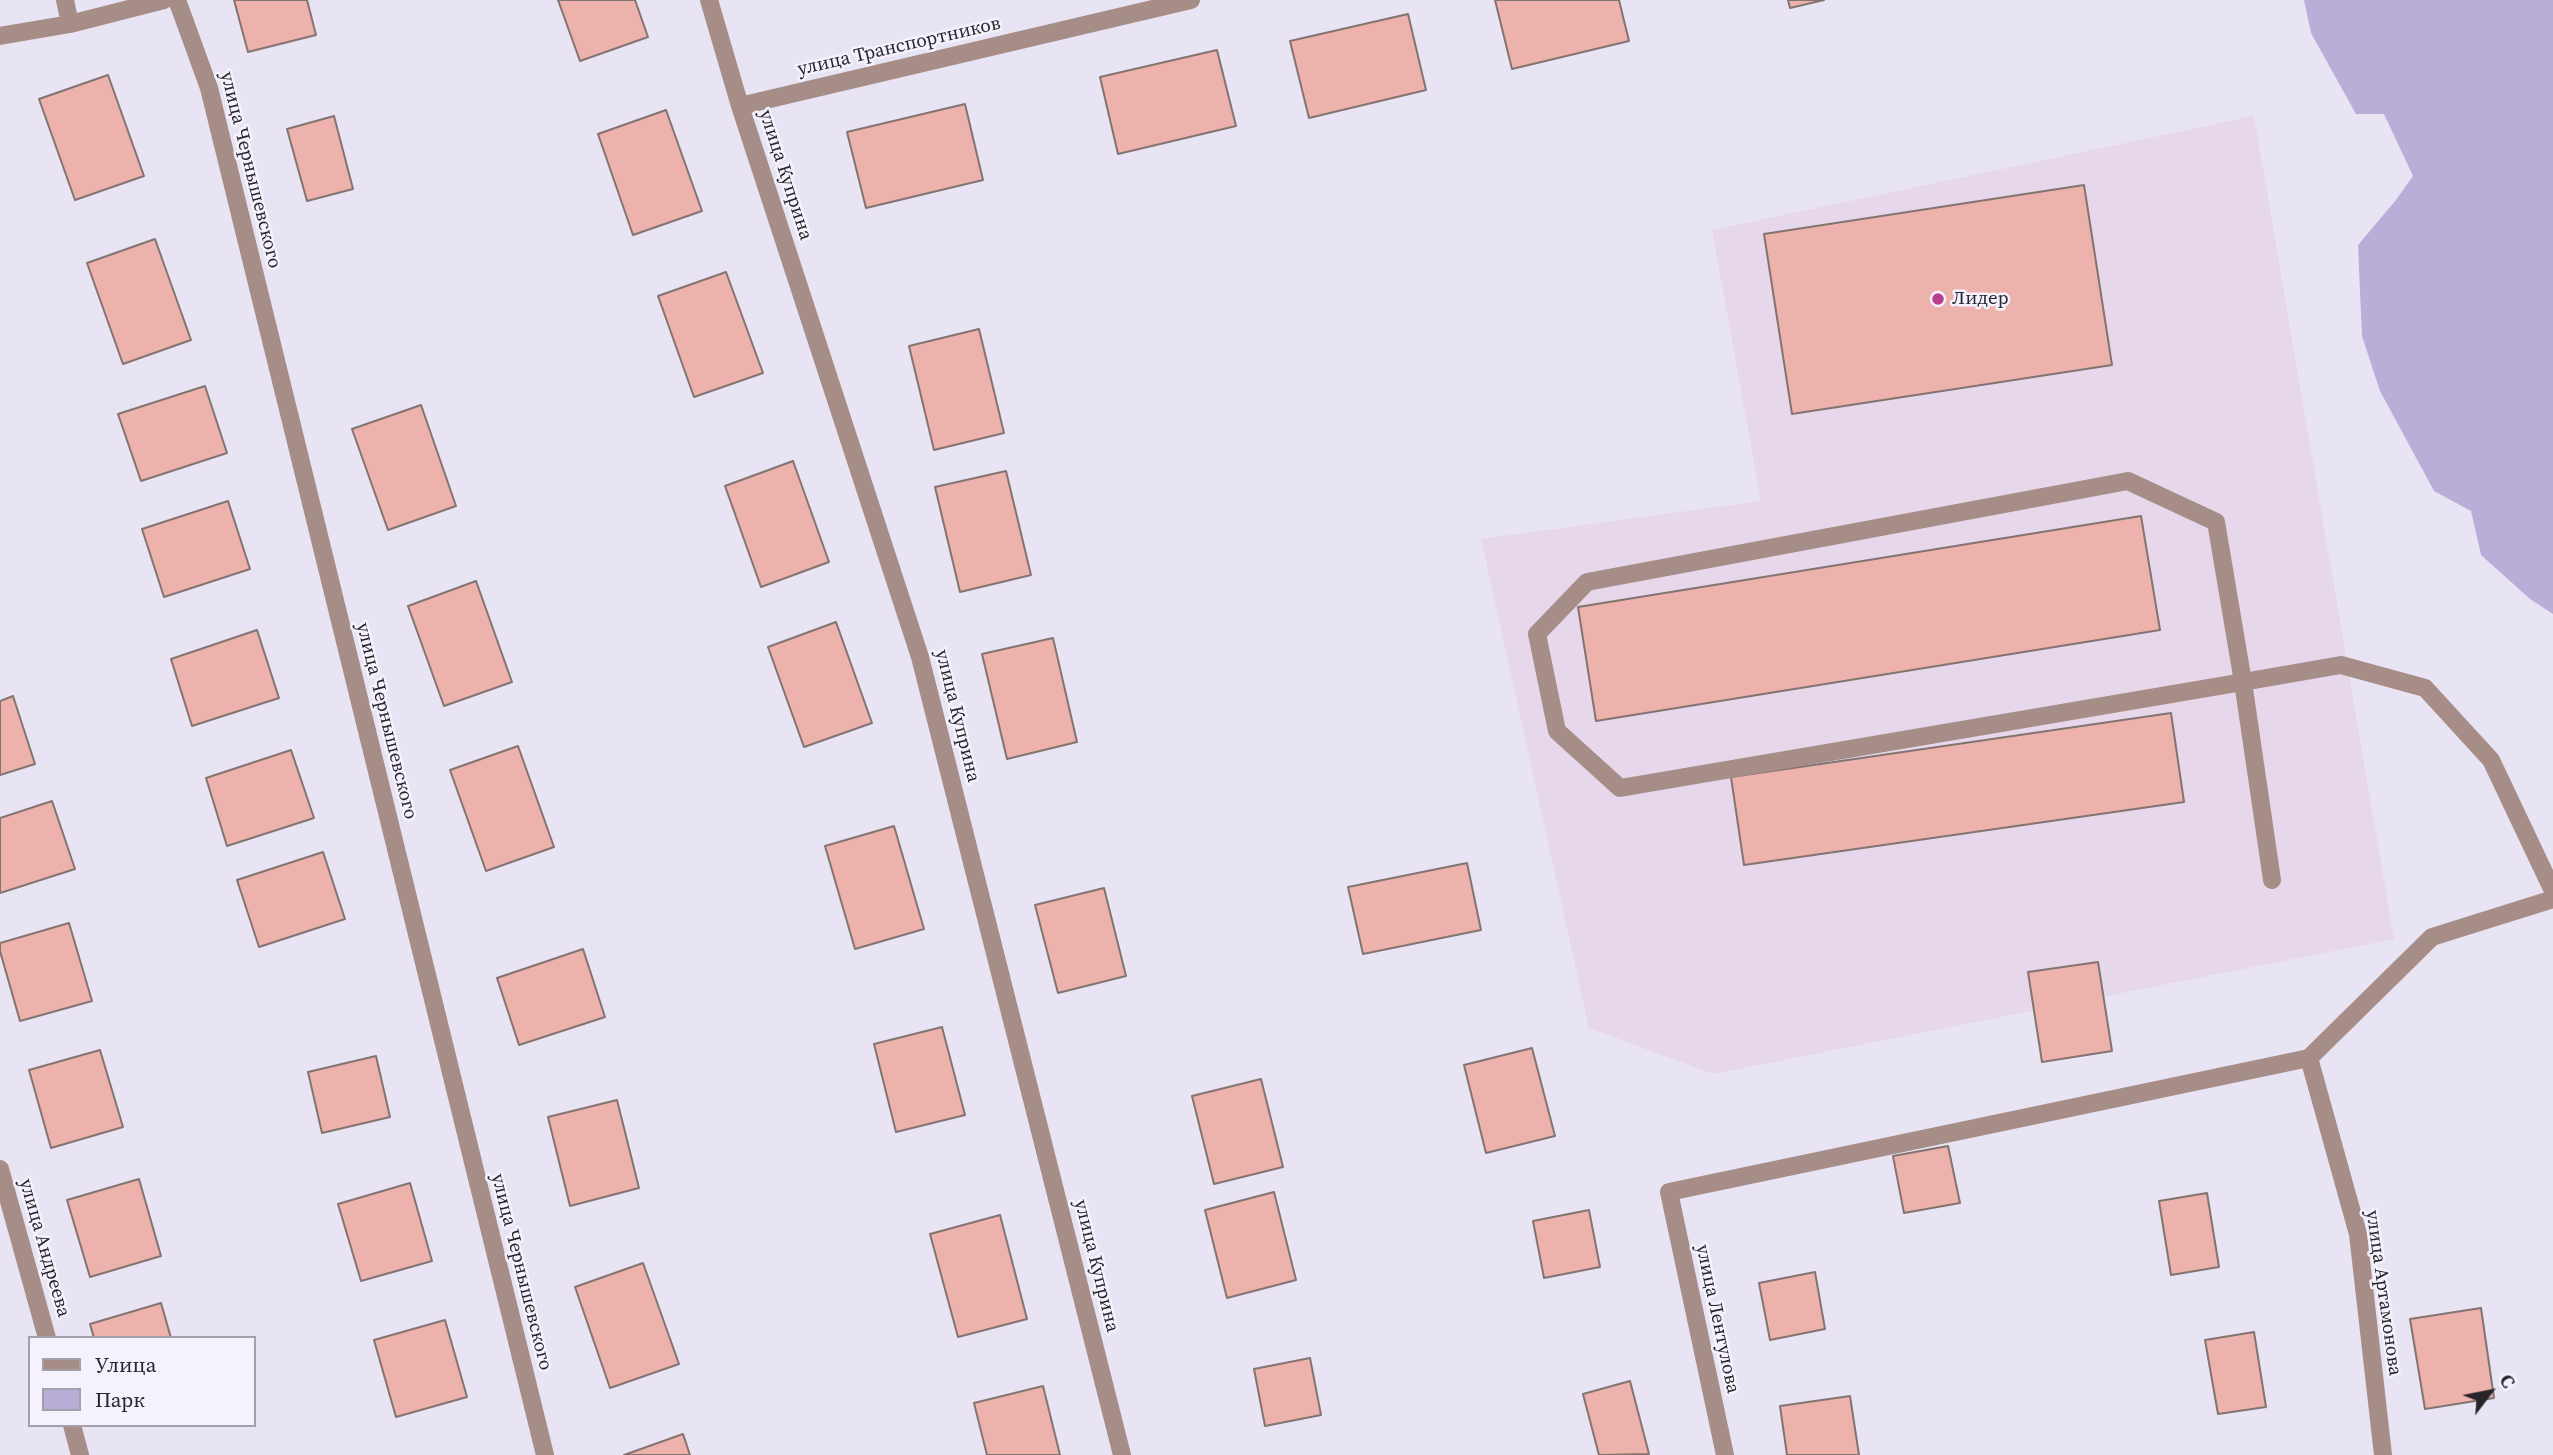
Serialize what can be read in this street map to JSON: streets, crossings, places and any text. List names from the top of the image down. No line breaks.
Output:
{"streets":{"street":["улица Транспортников","улица Чернышевского","улица Куприна","улица Андреева","улица Артамонова","улица Лентулова"]},"crossings":[["улица Транспортников","улица Куприна"],["улица Артамонова","улица Лентулова"]],"places":["Лидер"],"legend":["Улица","Парк"],"north":"top right"}
